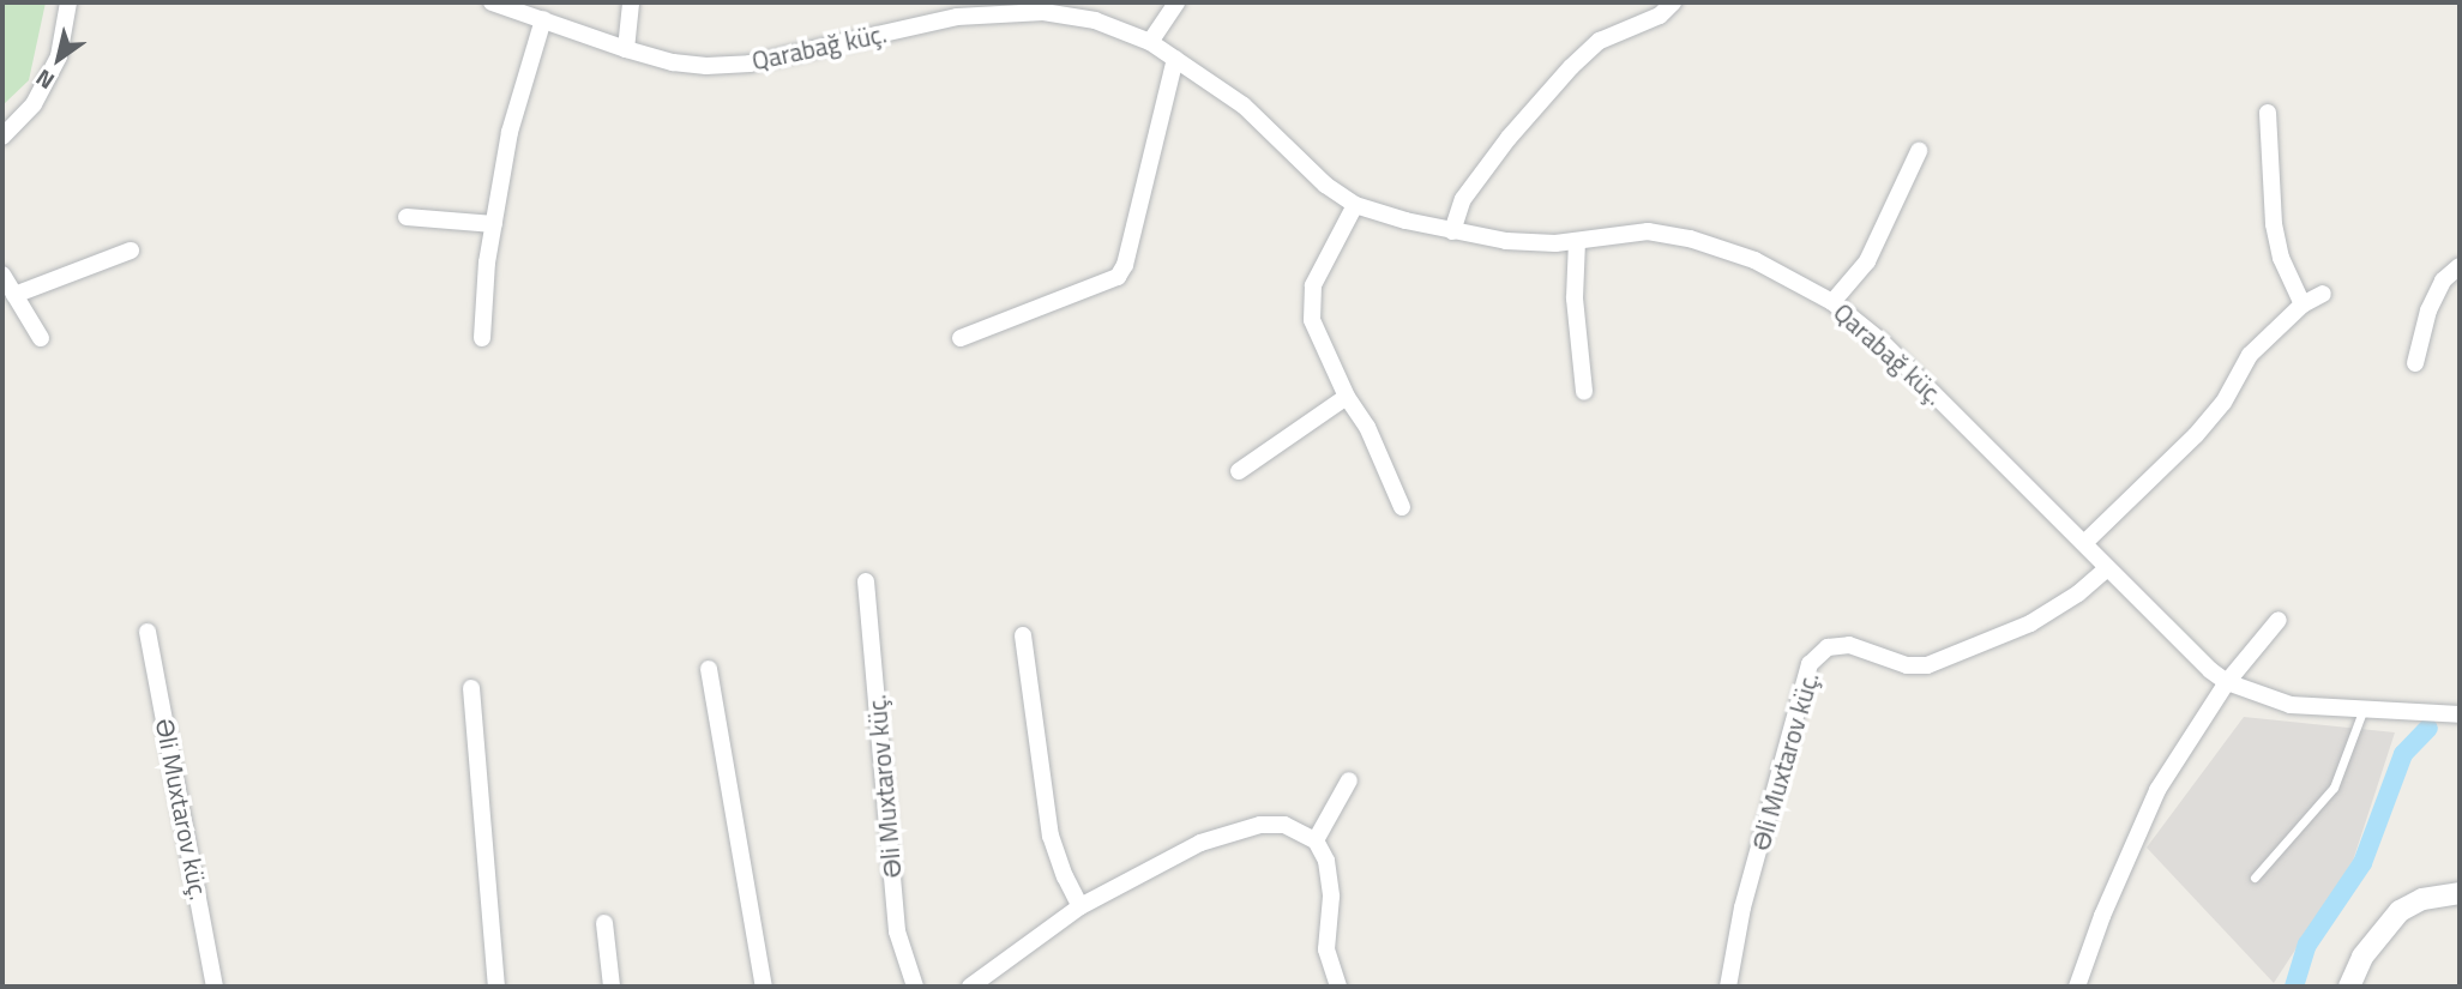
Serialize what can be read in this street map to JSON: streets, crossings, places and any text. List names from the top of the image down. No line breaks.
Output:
{"streets":{"street":["Qarabağ küç.","Əli Muxtarov küç."]},"crossings":[["Qarabağ küç.","Əli Muxtarov küç."]],"north":"bottom left"}
